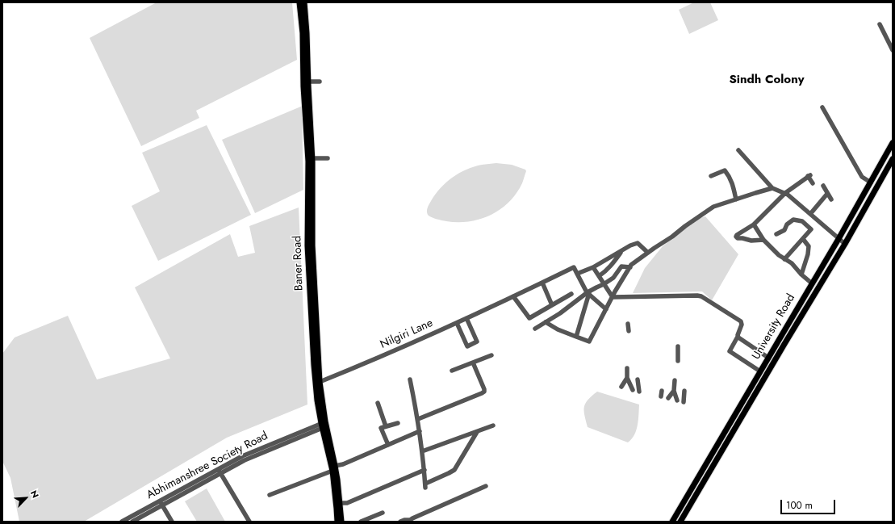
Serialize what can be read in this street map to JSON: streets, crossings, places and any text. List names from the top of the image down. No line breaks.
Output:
{"streets":{"main road":["Baner Road","University Road"],"street":["Nilgiri Lane","Abhimanshree Society Road"]},"crossings":[["Baner Road","Nilgiri Lane"],["Baner Road","Abhimanshree Society Road"]],"districts":["Sindh Colony"],"scale_bar":"100 m","north":"top right"}
